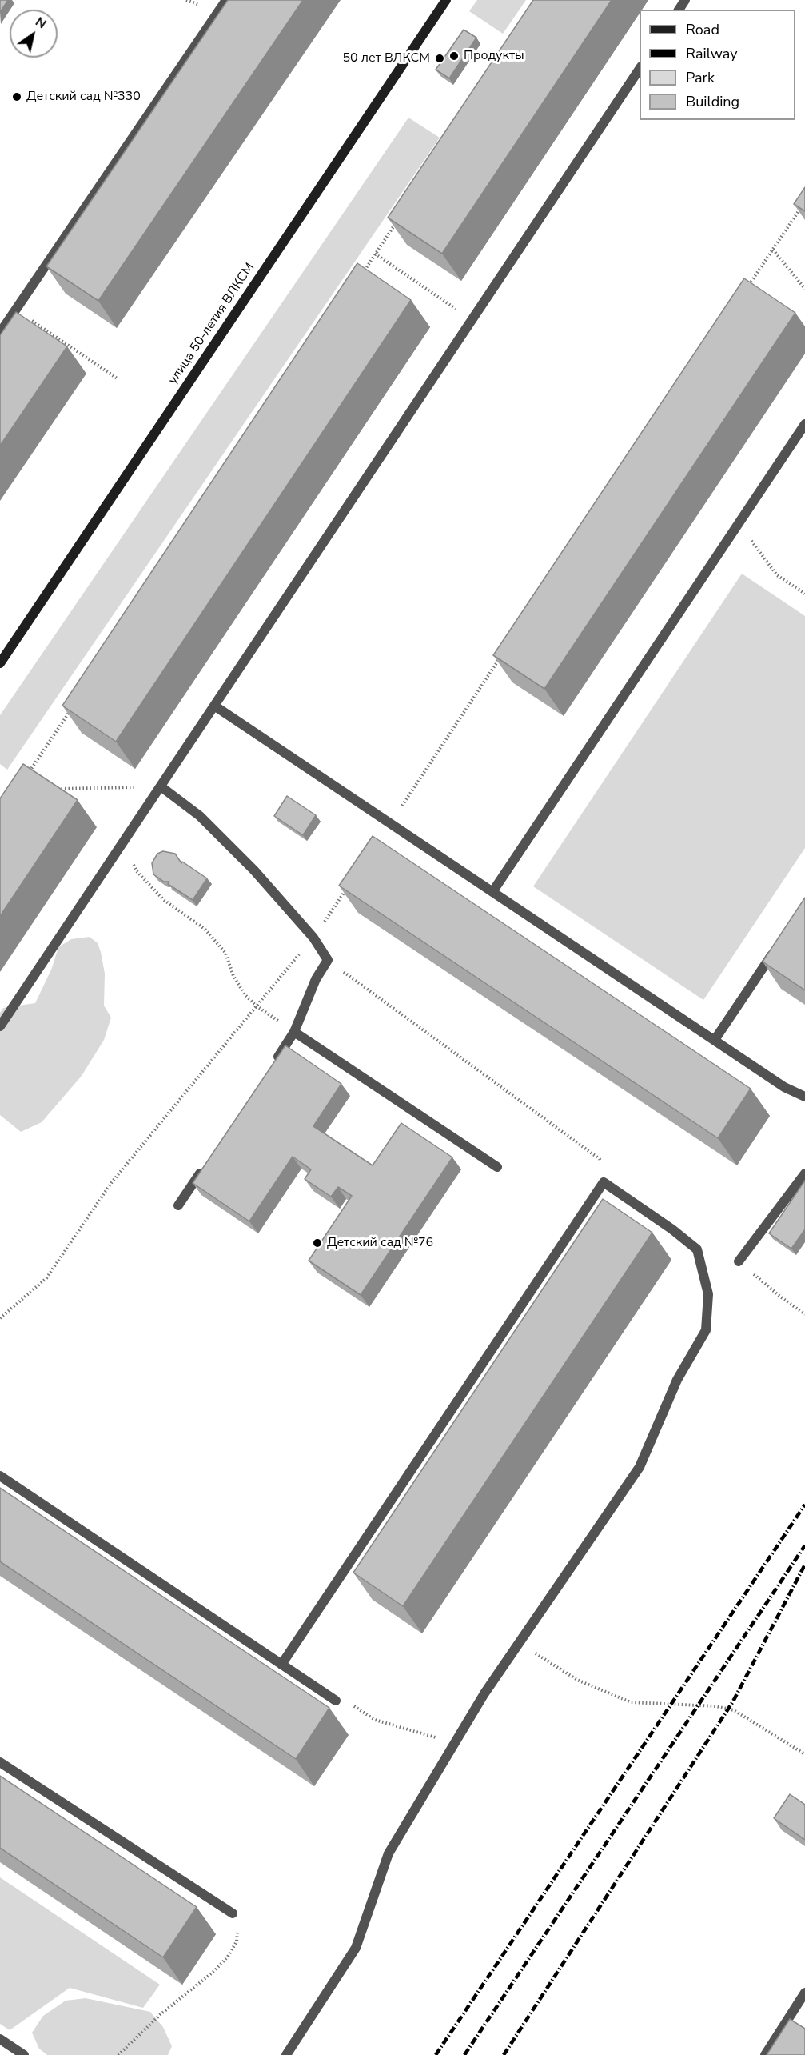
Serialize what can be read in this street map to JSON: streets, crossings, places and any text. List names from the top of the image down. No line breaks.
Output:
{"streets":{"main road":["улица 50-летия ВЛКСМ"]},"places":["Продукты","50 лет ВЛКСМ","Детский сад №330","Детский сад №76"],"legend":["Road","Railway","Park","Building"],"north":"top right"}
